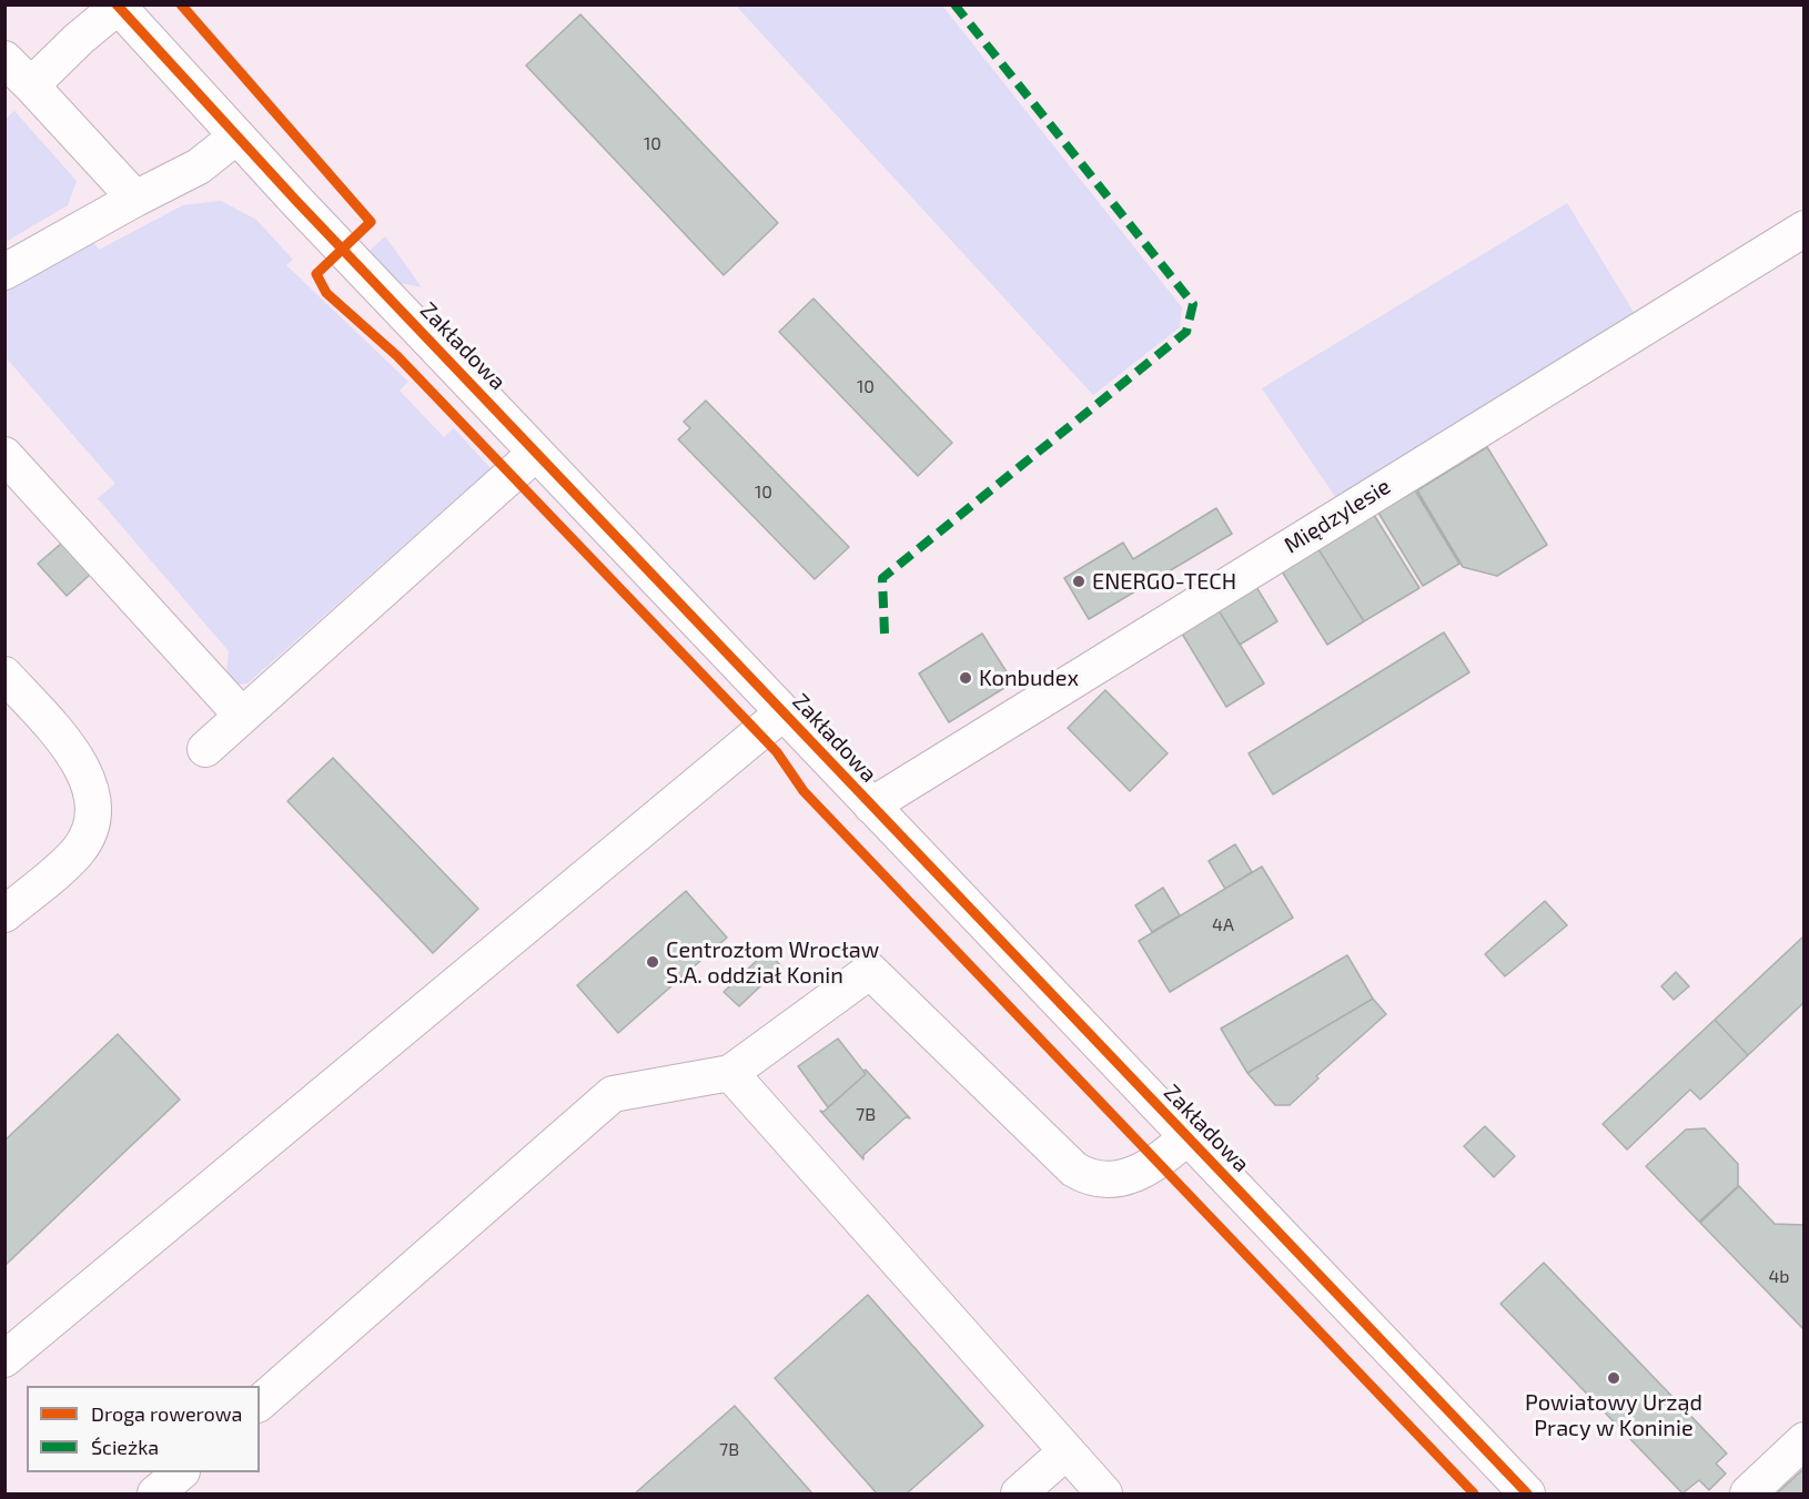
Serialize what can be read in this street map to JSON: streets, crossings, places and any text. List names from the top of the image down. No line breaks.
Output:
{"streets":{"street":["Zakładowa","Międzylesie"]},"crossings":[["Zakładowa","Międzylesie"]],"places":["ENERGO-TECH","Konbudex","Centrozłom Wrocław S.A. oddział Konin","Powiatowy Urząd Pracy w Koninie"],"house_numbers":["10","10","10","4A","7B","4b","7B"],"legend":["Droga rowerowa","Ścieżka"]}
